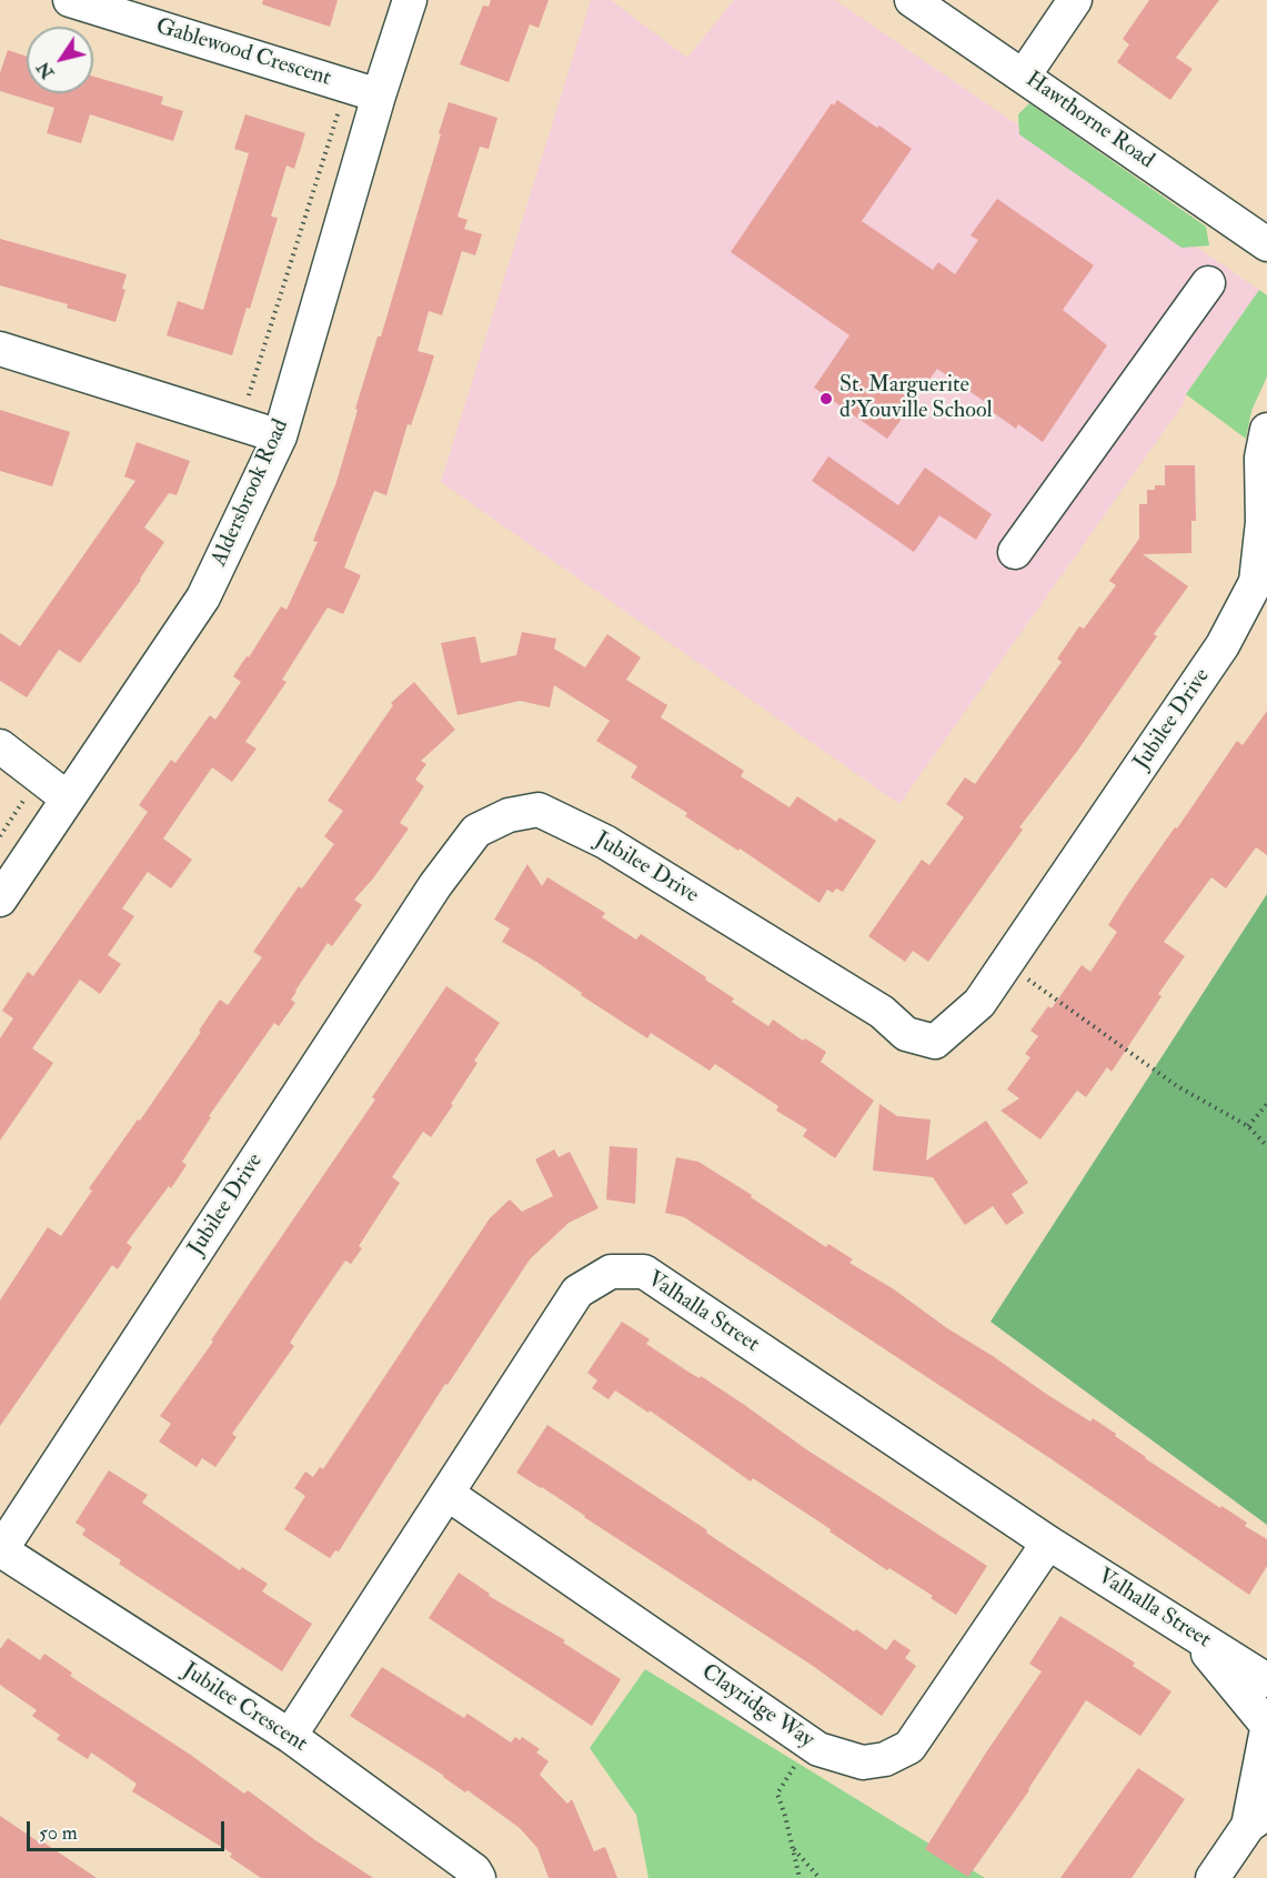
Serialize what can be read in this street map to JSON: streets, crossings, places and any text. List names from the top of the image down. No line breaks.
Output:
{"streets":{"street":["Gablewood Crescent","Hawthorne Road","Aldersbrook Road","Jubilee Drive","Valhalla Street","Clayridge Way","Jubilee Crescent"]},"crossings":[["Gablewood Crescent","Aldersbrook Road"],["Jubilee Drive","Jubilee Crescent"],["Valhalla Street","Clayridge Way"],["Valhalla Street","Jubilee Crescent"]],"places":["St. Marguerite d'Youville School"],"scale_bar":"50 m","north":"bottom left"}
